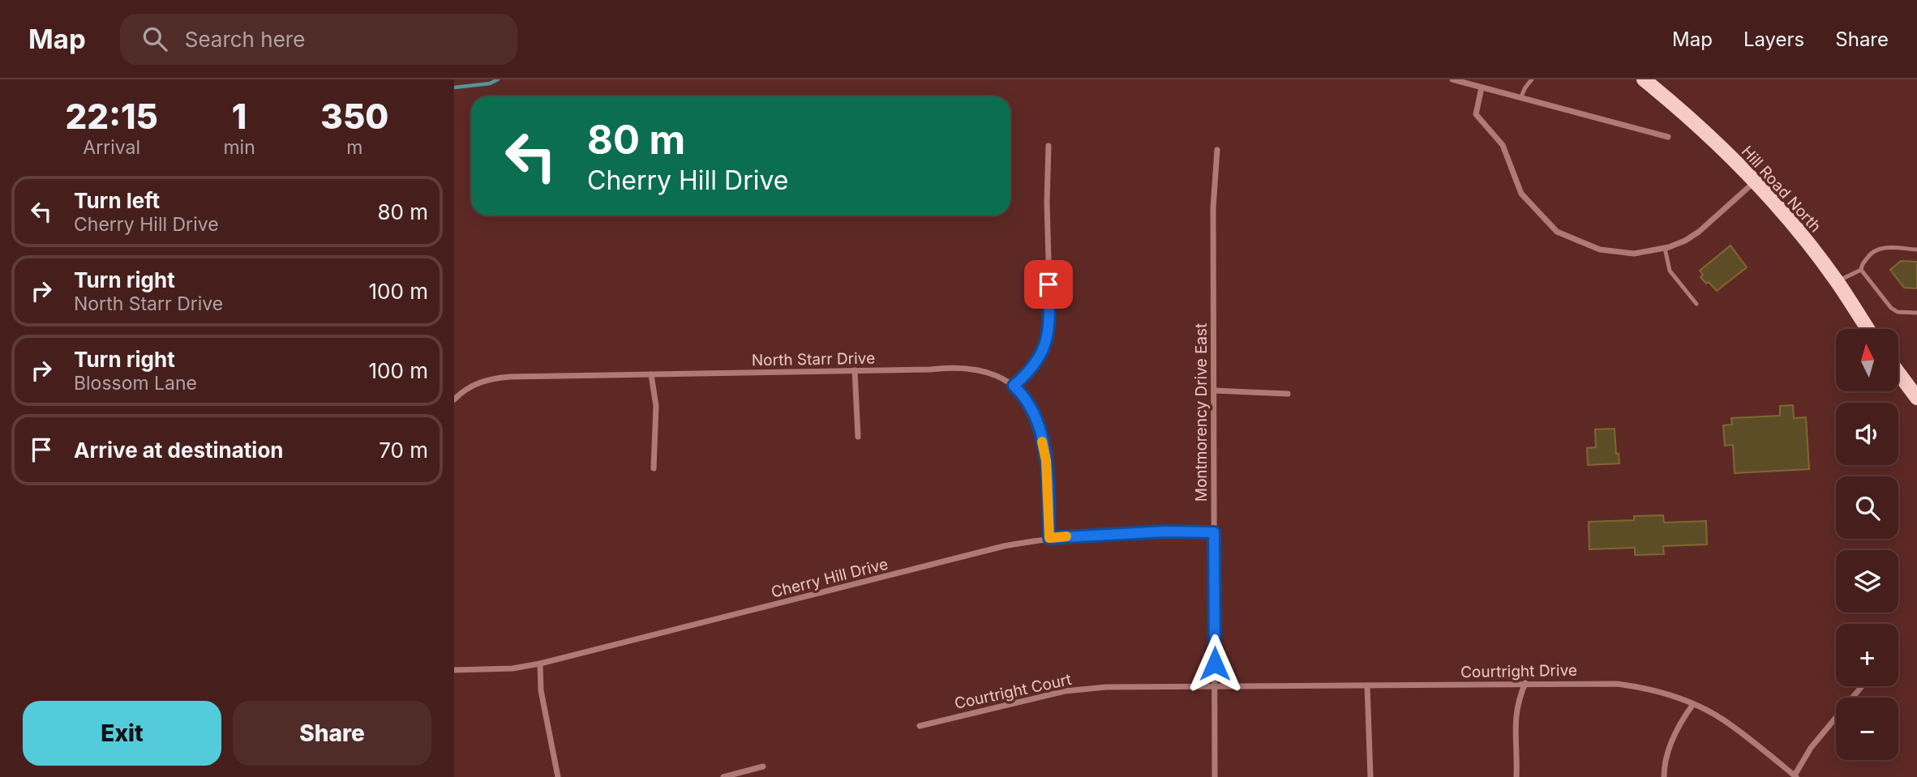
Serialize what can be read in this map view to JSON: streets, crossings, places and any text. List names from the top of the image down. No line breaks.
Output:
{"streets":{"main road":["Hill Road North"],"street":["North Starr Drive","Montmorency Drive East","Cherry Hill Drive","Courtright Drive","Courtright Court"]},"crossings":[["North Starr Drive","Cherry Hill Drive"],["Montmorency Drive East","Cherry Hill Drive"],["Montmorency Drive East","Courtright Drive"],["Montmorency Drive East","Courtright Court"],["Courtright Drive","Courtright Court"]],"north":"top","page":{"header":"Map","search":"Search here","nav":["Map","Layers","Share"],"eta":["22:15","Arrival","1","min","350","m"],"turn":["80 m","Cherry Hill Drive"],"list":[{"name":"Turn left","note":"Cherry Hill Drive","value":"80 m"},{"name":"Turn right","note":"North Starr Drive","value":"100 m"},{"name":"Turn right","note":"Blossom Lane","value":"100 m"},{"name":"Arrive at destination","value":"70 m"}],"map_buttons":["+","−"],"buttons":["Exit","Share"]}}
